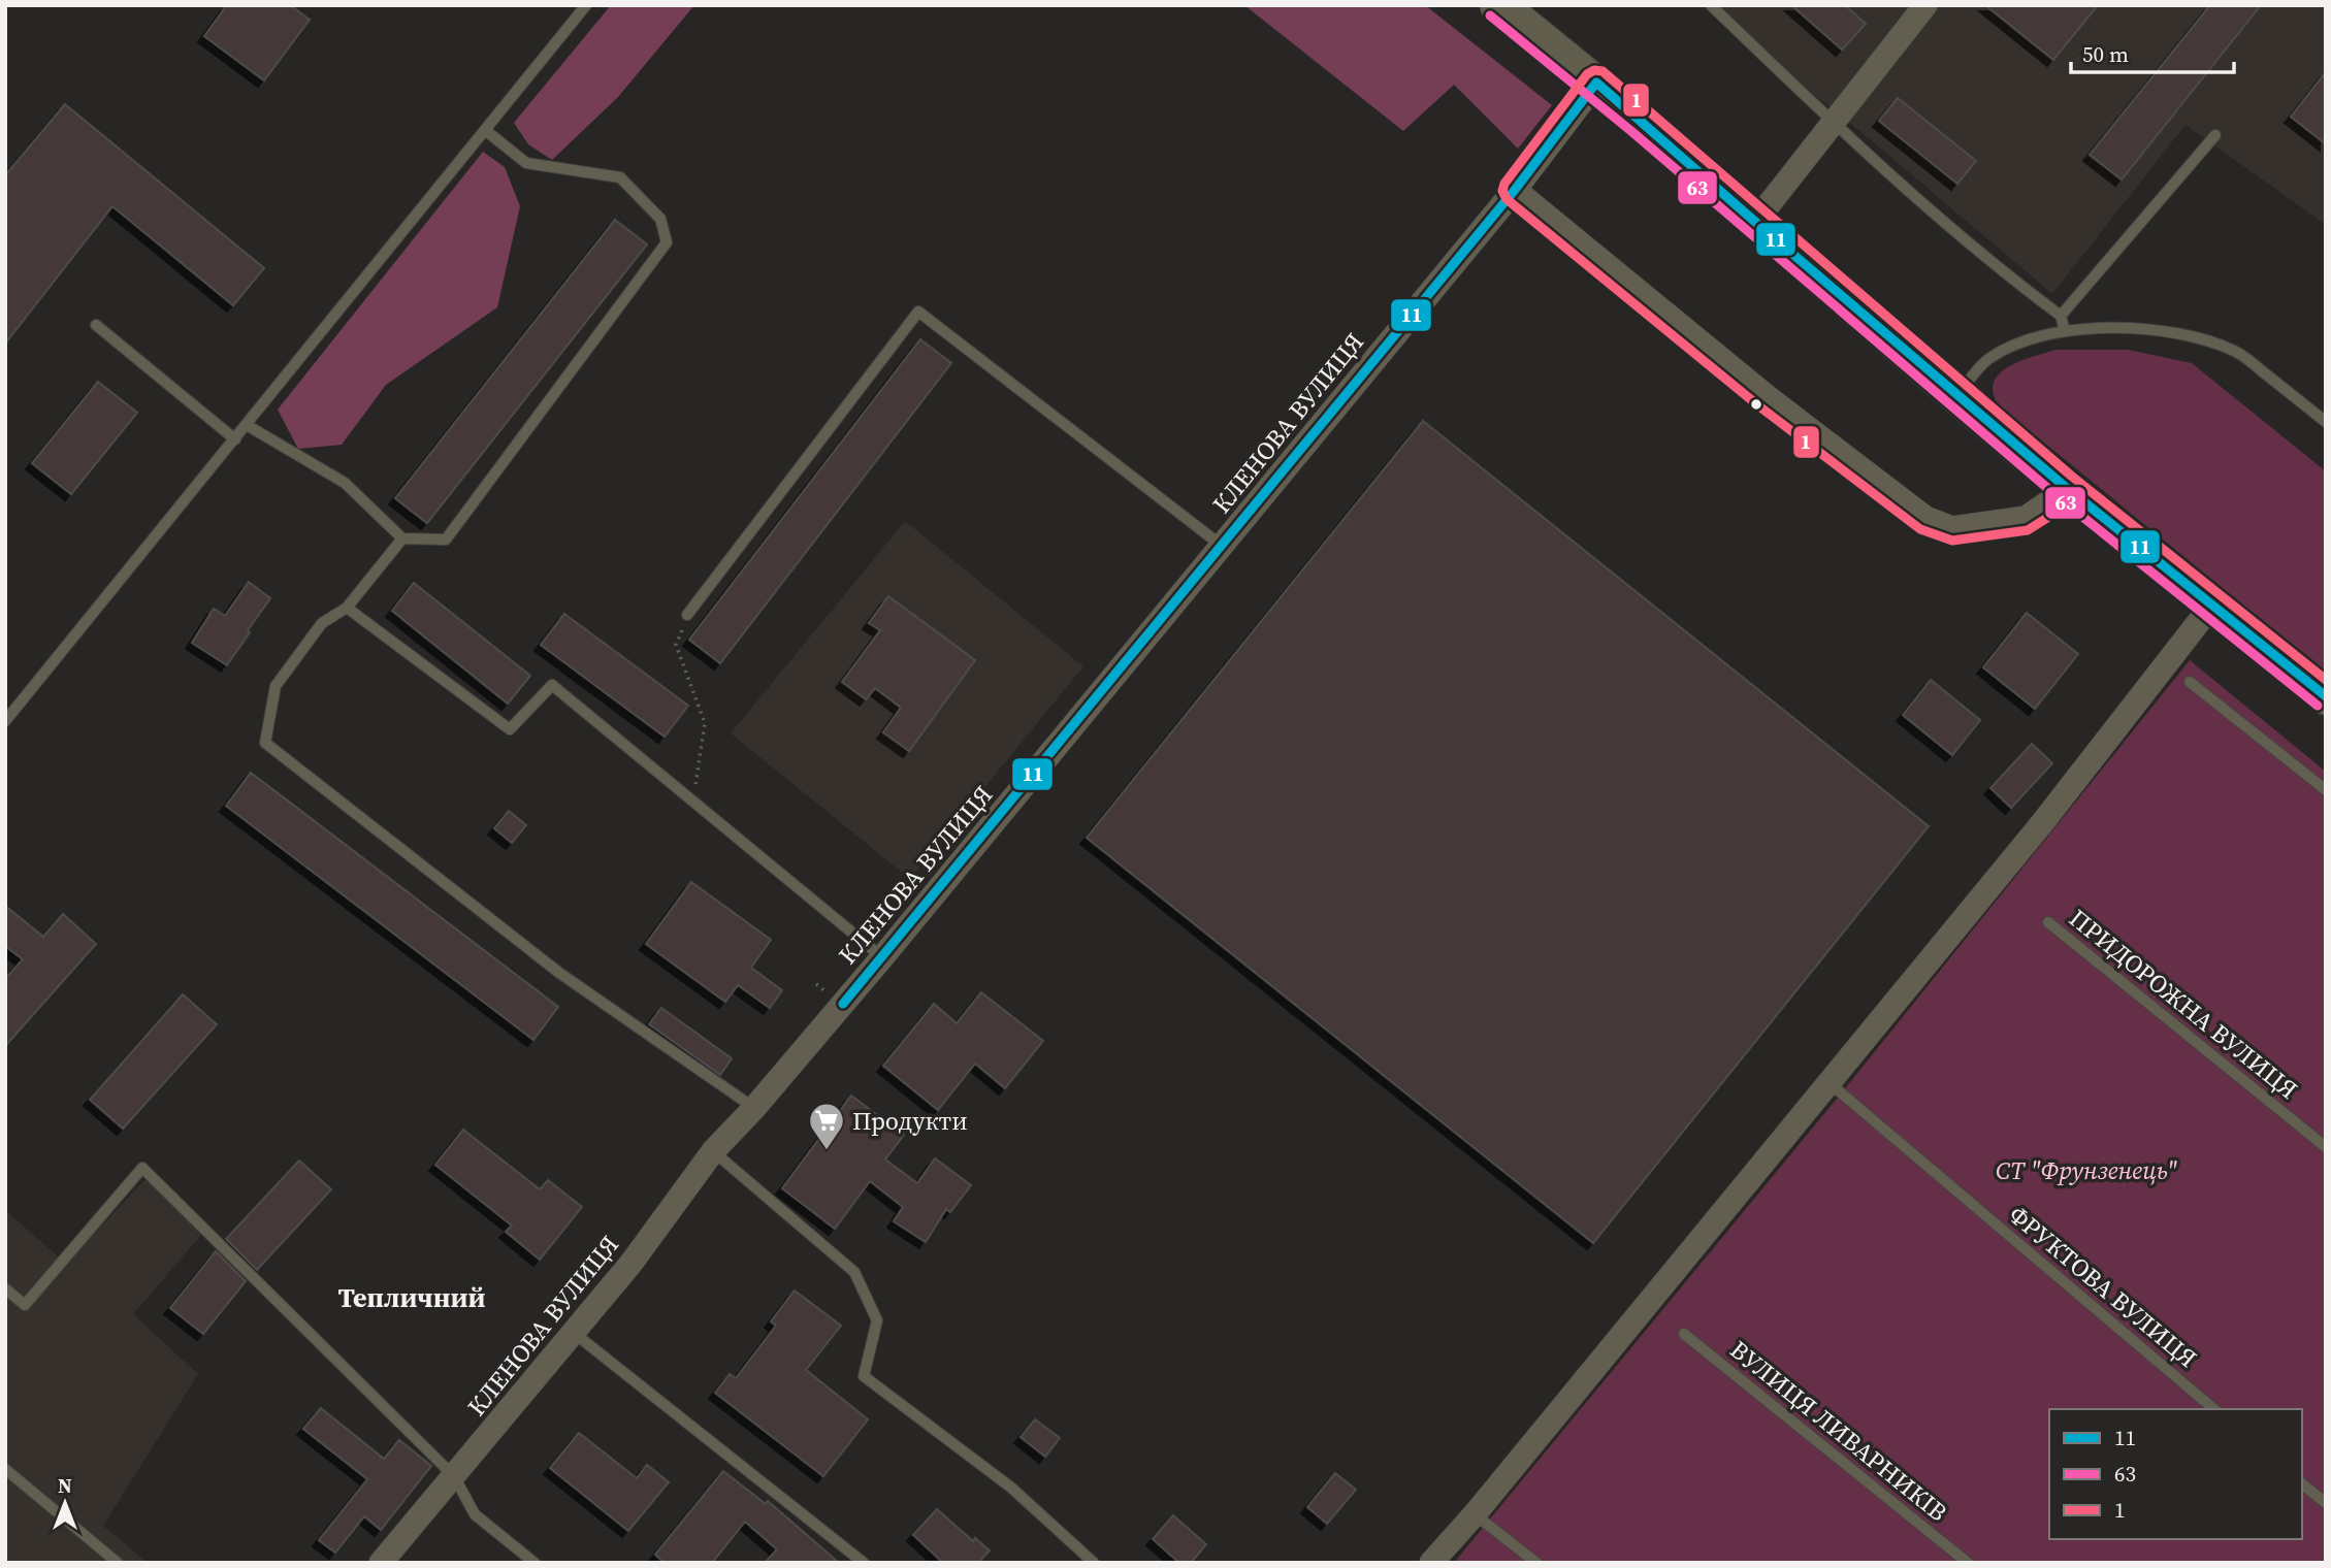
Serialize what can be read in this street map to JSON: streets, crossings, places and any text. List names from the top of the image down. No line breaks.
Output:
{"streets":{"street":["КЛЕНОВА ВУЛИЦЯ"],"lane":["ПРИДОРОЖНА ВУЛИЦЯ","ФРУКТОВА ВУЛИЦЯ","ВУЛИЦЯ ЛИВАРНИКІВ"]},"districts":["Тепличний"],"parks":["СТ \"Фрунзенець\""],"places":{"supermarket":["Продукти"]},"lines":["transit line 63","transit line 1","transit line 11"],"legend":["11","63","1"],"scale_bar":"50 m","north":"top"}
